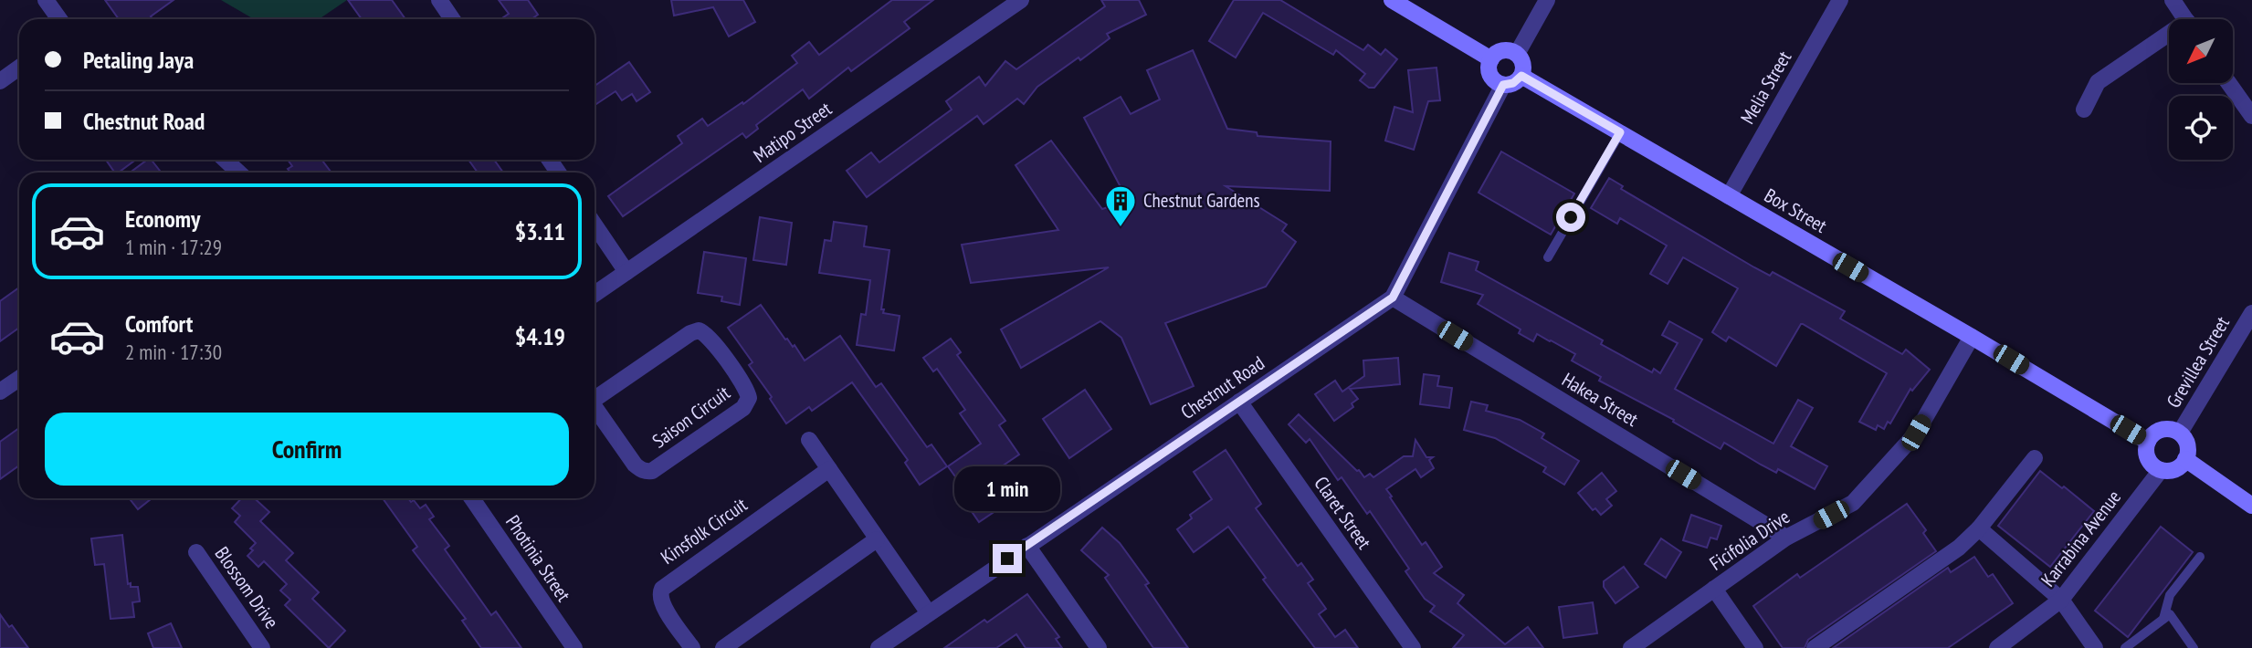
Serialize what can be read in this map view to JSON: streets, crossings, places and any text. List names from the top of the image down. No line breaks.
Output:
{"streets":{"main road":["Box Street"],"street":["Melia Street","Matipo Street","Grevillea Street","Chestnut Road","Hakea Street","Saison Circuit","Claret Street","Kinsfolk Circuit","Karrabina Avenue","Ficifolia Drive","Photinia Street","Blossom Drive"]},"crossings":[["Melia Street","Box Street"],["Box Street","Grevillea Street"],["Box Street","Chestnut Road"],["Box Street","Karrabina Avenue"],["Box Street","Ficifolia Drive"],["Grevillea Street","Karrabina Avenue"],["Chestnut Road","Hakea Street"],["Chestnut Road","Claret Street"],["Hakea Street","Ficifolia Drive"]],"places":{"building":["Chestnut Gardens"]},"north":"bottom left","page":{"banner":["Petaling Jaya","Chestnut Road"],"list":[{"name":"Economy","note":"1 min · 17:29","value":"$3.11"},{"name":"Comfort","note":"2 min · 17:30","value":"$4.19"}],"buttons":"Confirm","bubble":"1 min"}}
